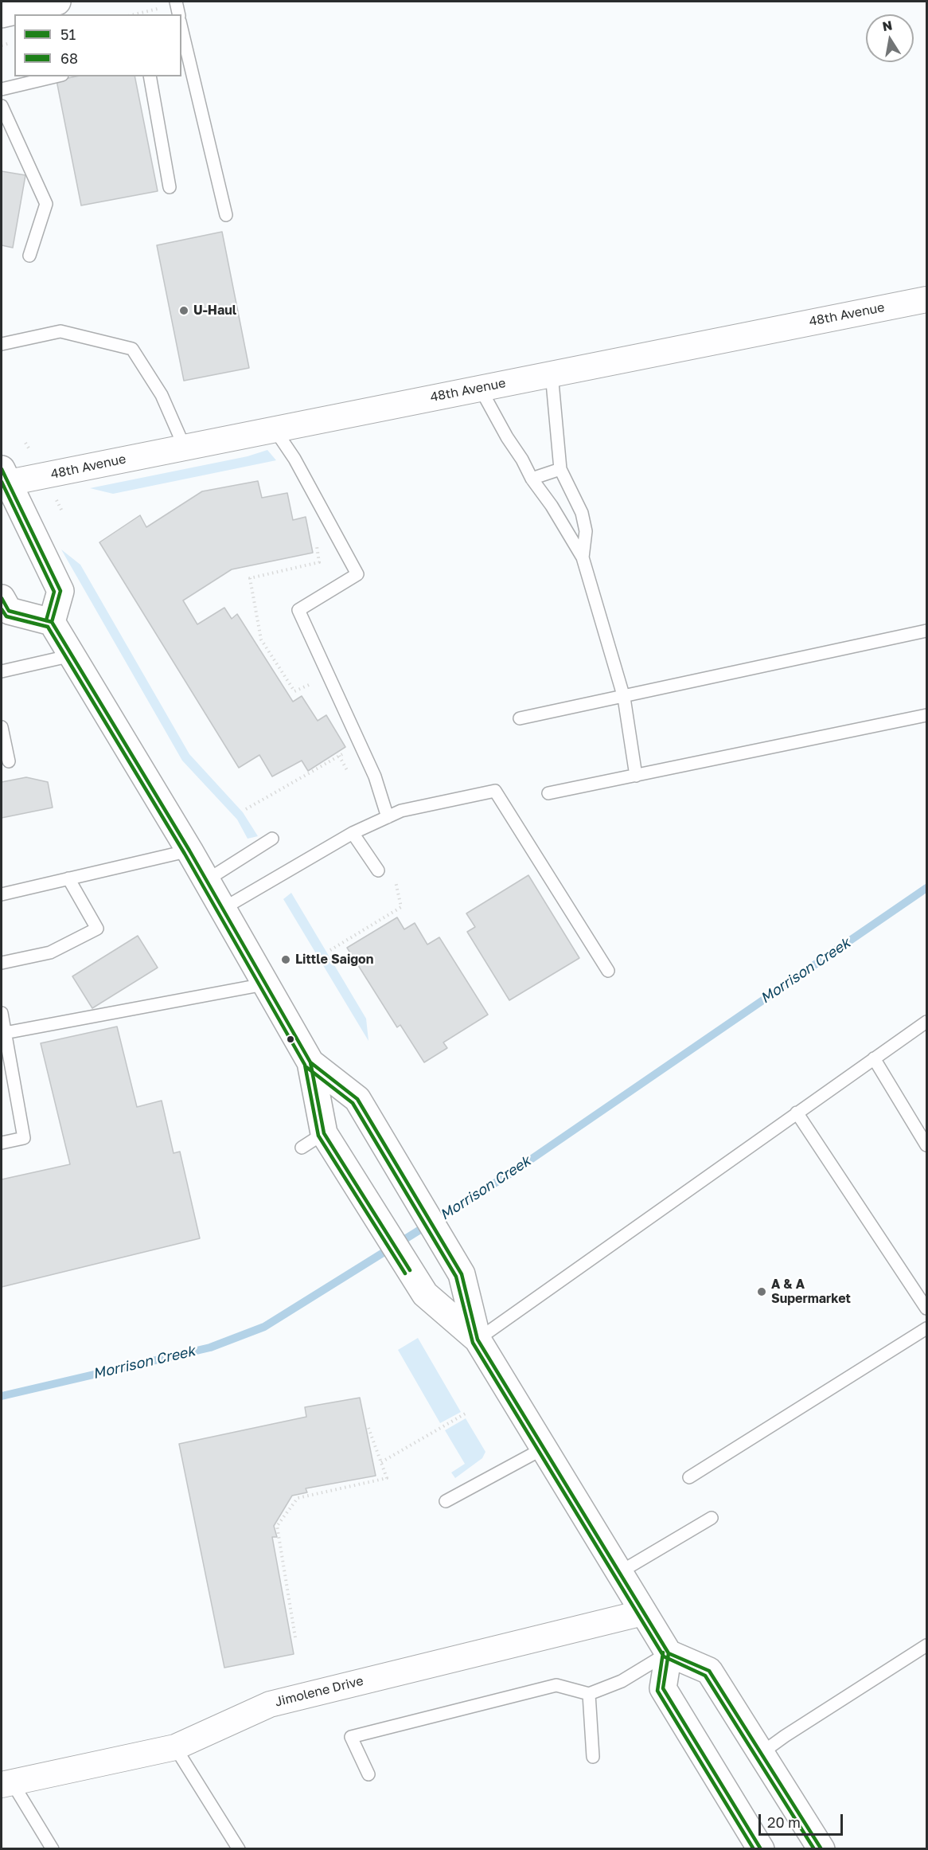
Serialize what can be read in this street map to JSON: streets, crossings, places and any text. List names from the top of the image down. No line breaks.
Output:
{"streets":{"street":["48th Avenue","Jimolene Drive"]},"water":["Morrison Creek"],"places":["U-Haul","Little Saigon","A & A Supermarket"],"lines":["transit line 51","transit line 68"],"legend":["51","68"],"scale_bar":"20 m","north":"top"}
